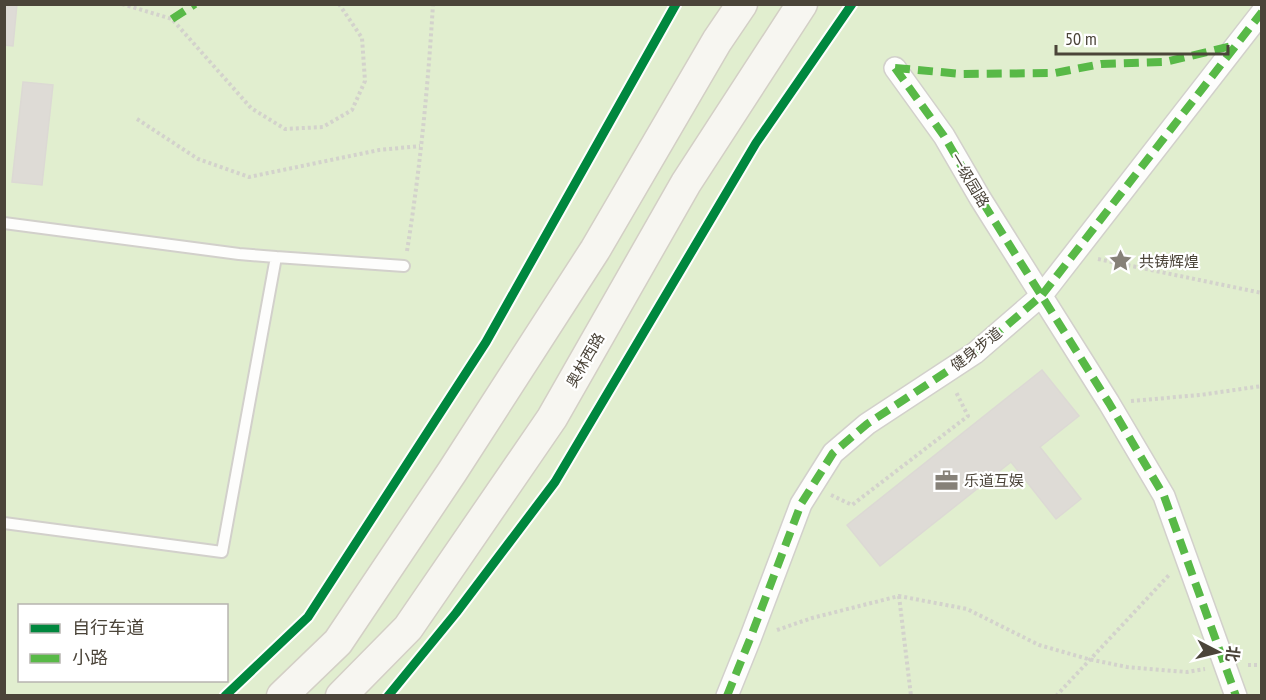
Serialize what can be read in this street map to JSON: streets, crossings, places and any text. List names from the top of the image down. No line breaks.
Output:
{"streets":{"main road":["奥林西路"],"street":["一级园路","健身步道"]},"crossings":[["一级园路","健身步道"]],"places":{"place":["共铸辉煌"],"office":["乐道互娱"]},"legend":["自行车道","小路"],"scale_bar":"50 m","north":"right"}
